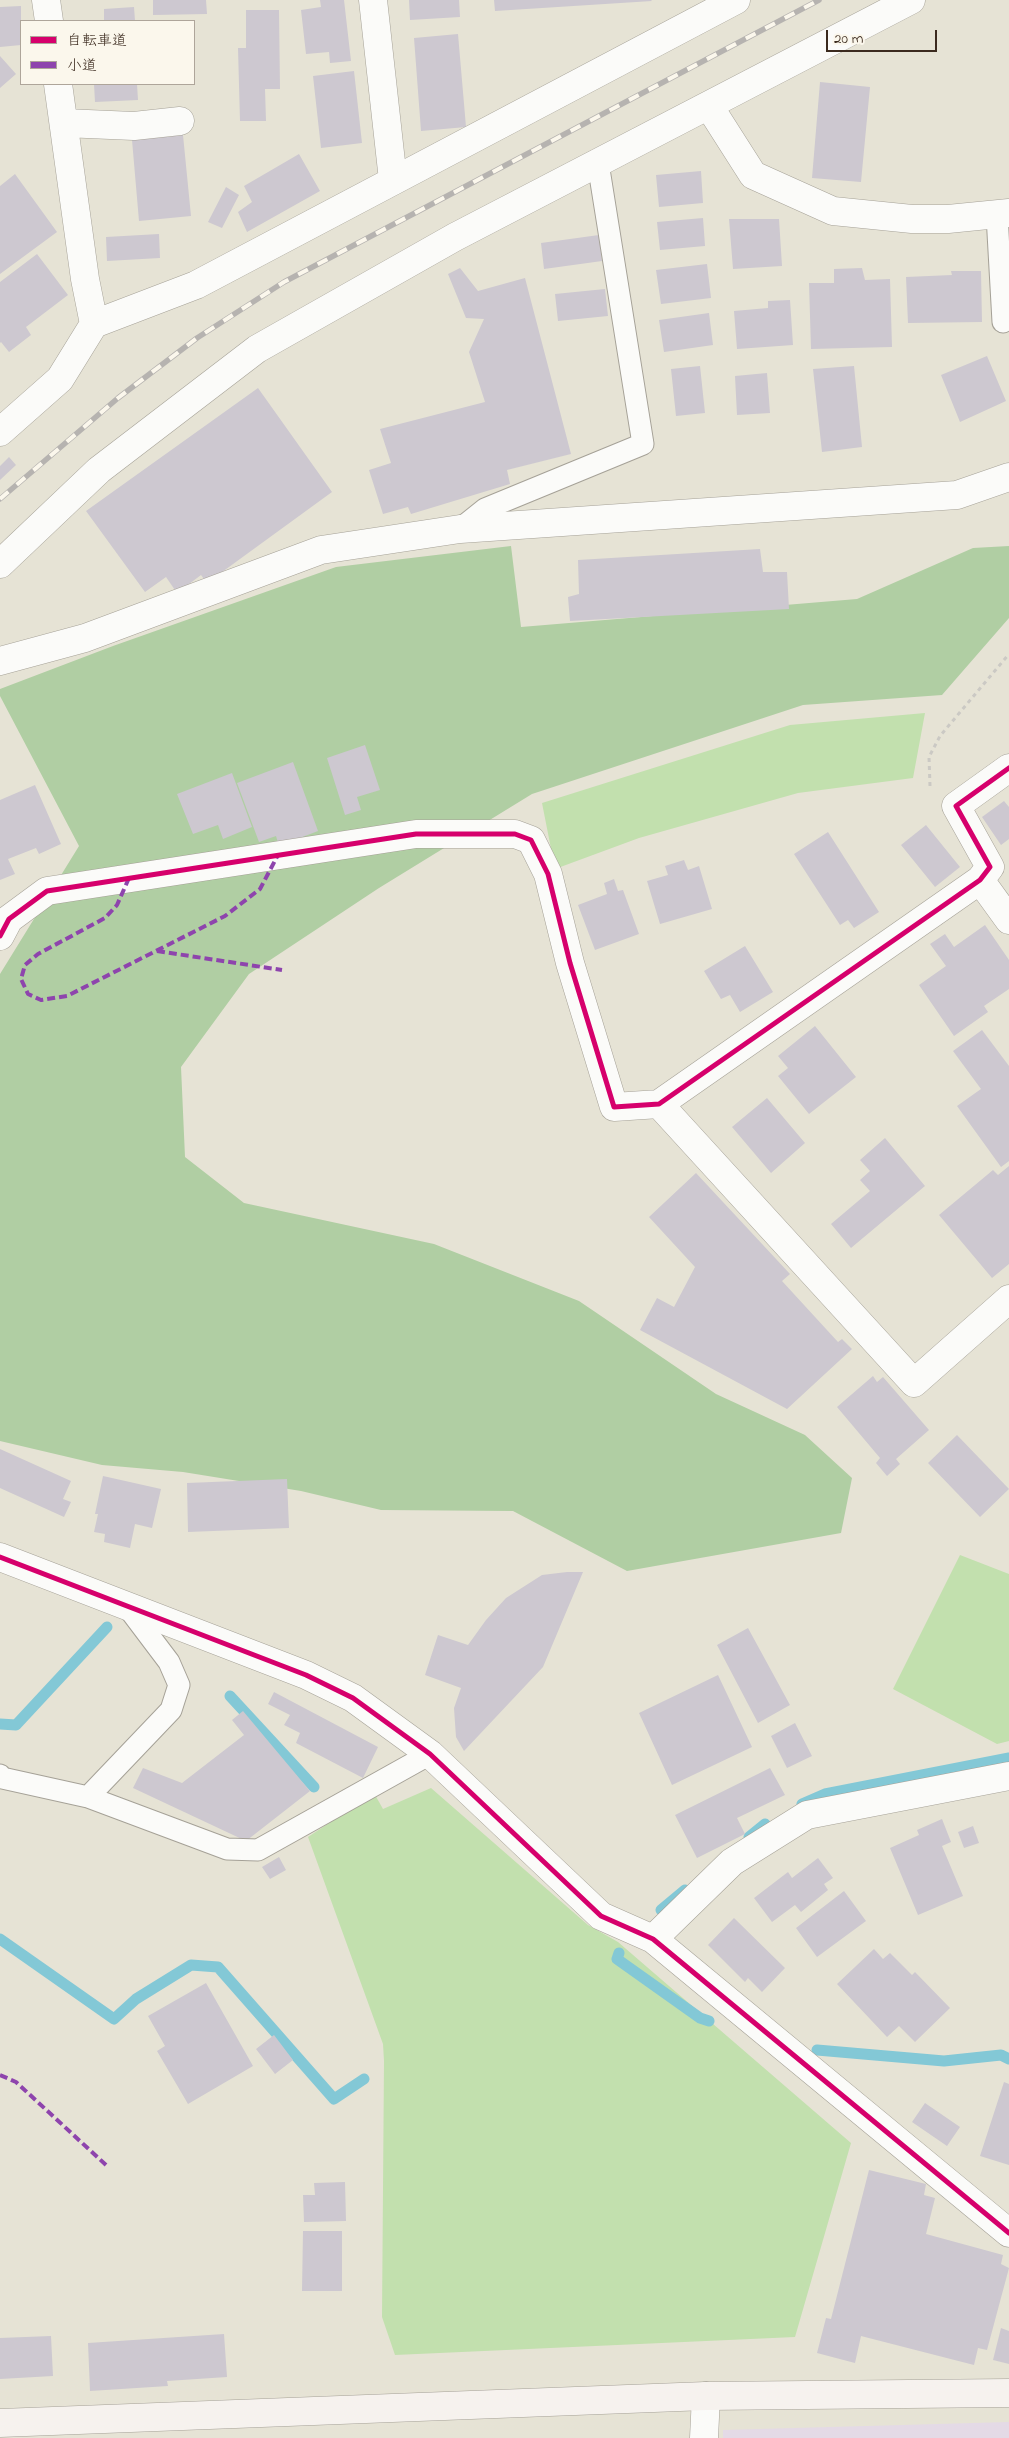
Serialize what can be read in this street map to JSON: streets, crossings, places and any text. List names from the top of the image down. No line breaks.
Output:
{"legend":["自転車道","小道"],"scale_bar":"20 m"}
